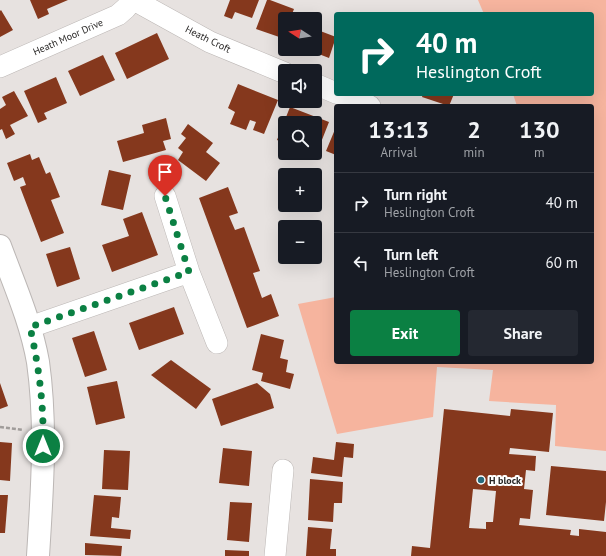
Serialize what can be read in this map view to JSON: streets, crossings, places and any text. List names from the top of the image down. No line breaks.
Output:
{"streets":{"street":["Heath Moor Drive","Heath Croft"]},"crossings":[["Heath Moor Drive","Heath Croft"]],"places":["H block"],"north":"left","page":{"map_buttons":["+","−"],"turn":["40 m","Heslington Croft"],"eta":["13:13","Arrival","2","min","130","m"],"list":[{"name":"Turn right","note":"Heslington Croft","value":"40 m"},{"name":"Turn left","note":"Heslington Croft","value":"60 m"}],"buttons":["Exit","Share"]}}
